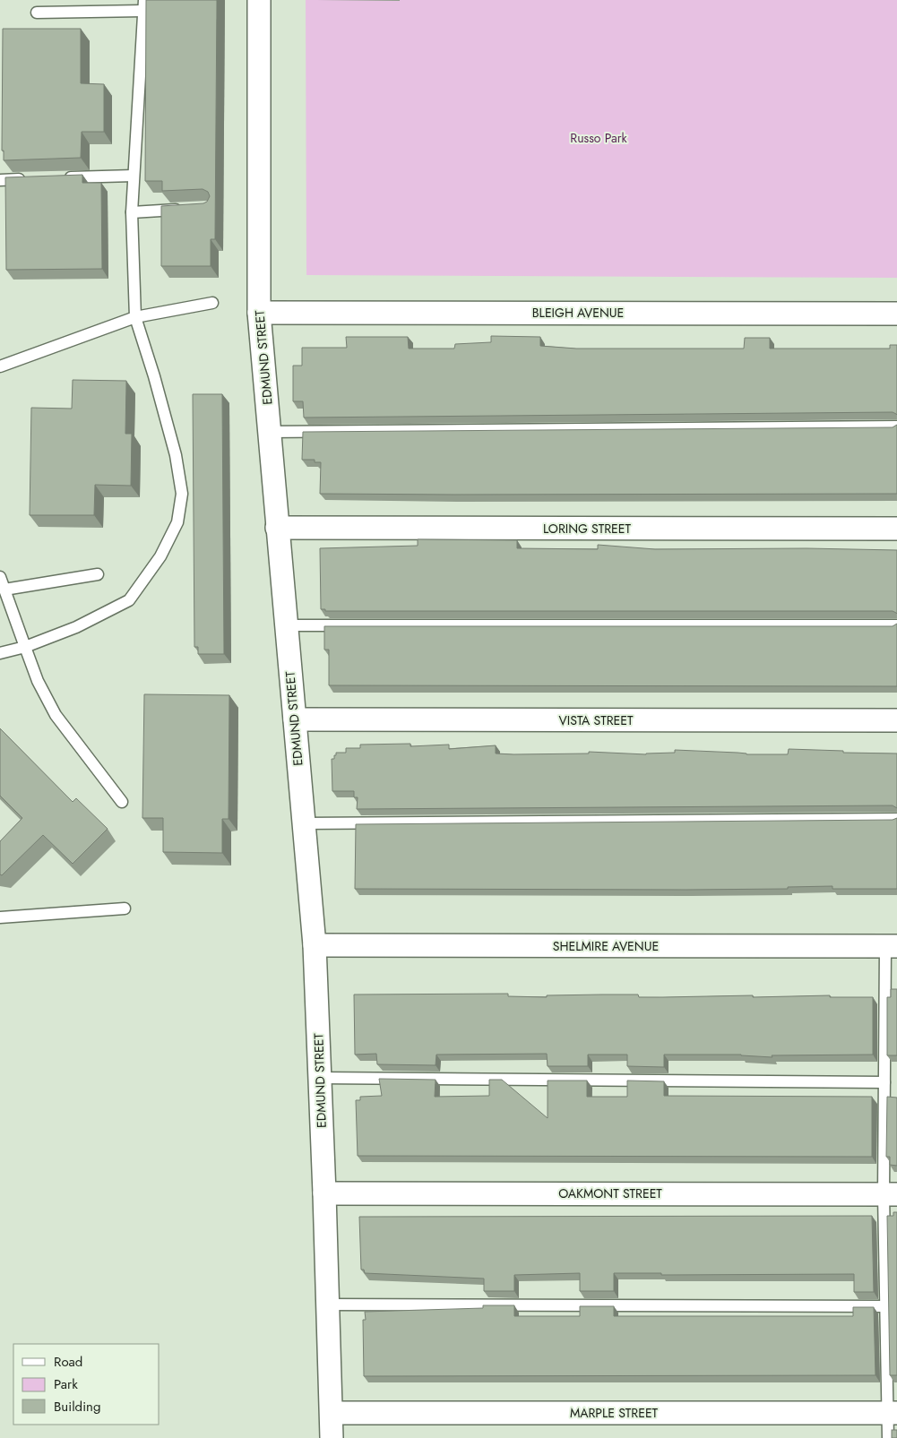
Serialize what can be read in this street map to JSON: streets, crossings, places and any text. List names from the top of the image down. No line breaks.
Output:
{"streets":{"street":["BLEIGH AVENUE","EDMUND STREET","LORING STREET","VISTA STREET","SHELMIRE AVENUE","OAKMONT STREET","MARPLE STREET"]},"crossings":[["BLEIGH AVENUE","EDMUND STREET"],["EDMUND STREET","LORING STREET"],["EDMUND STREET","VISTA STREET"],["EDMUND STREET","SHELMIRE AVENUE"],["EDMUND STREET","OAKMONT STREET"],["EDMUND STREET","MARPLE STREET"]],"parks":["Russo Park"],"legend":["Road","Park","Building"]}
